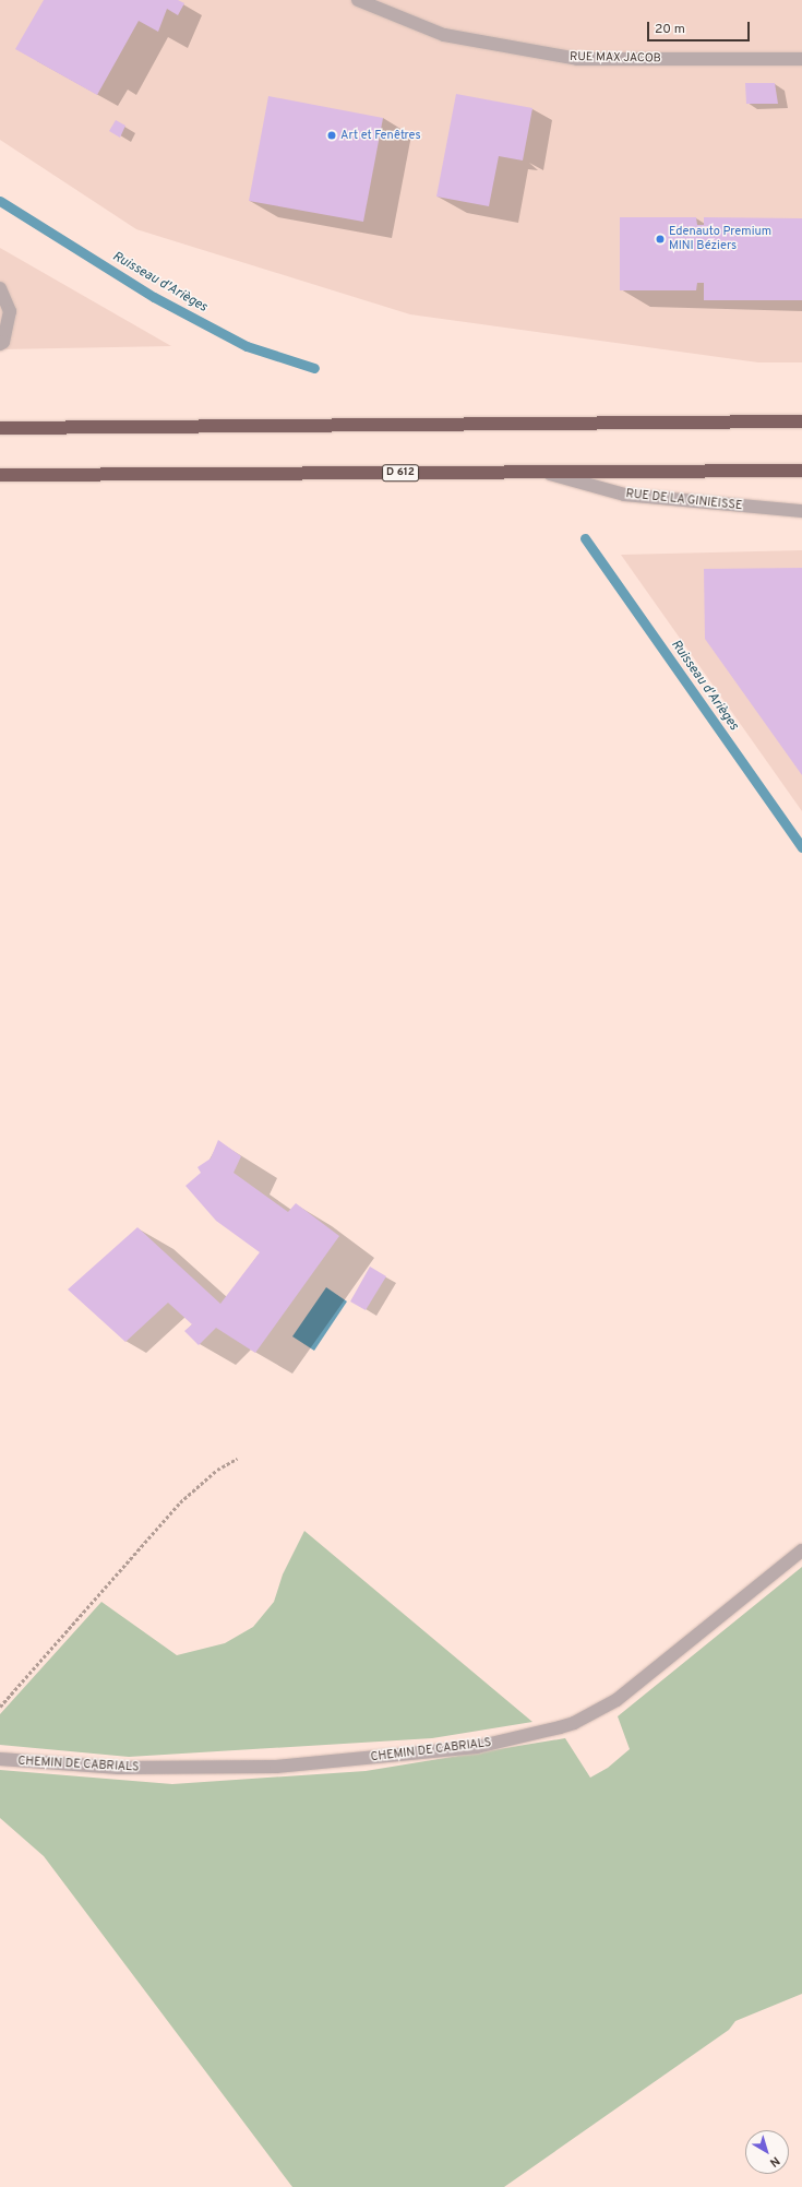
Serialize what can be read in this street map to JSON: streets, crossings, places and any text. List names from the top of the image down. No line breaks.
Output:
{"streets":{"highway":["D 612"],"street":["RUE MAX JACOB","RUE DE LA GINIEISSE","CHEMIN DE CABRIALS"]},"crossings":[["D 612","RUE DE LA GINIEISSE"]],"water":["Ruisseau d'Arièges"],"places":["Art et Fenêtres","Edenauto Premium MINI Béziers"],"scale_bar":"20 m","north":"bottom right"}
